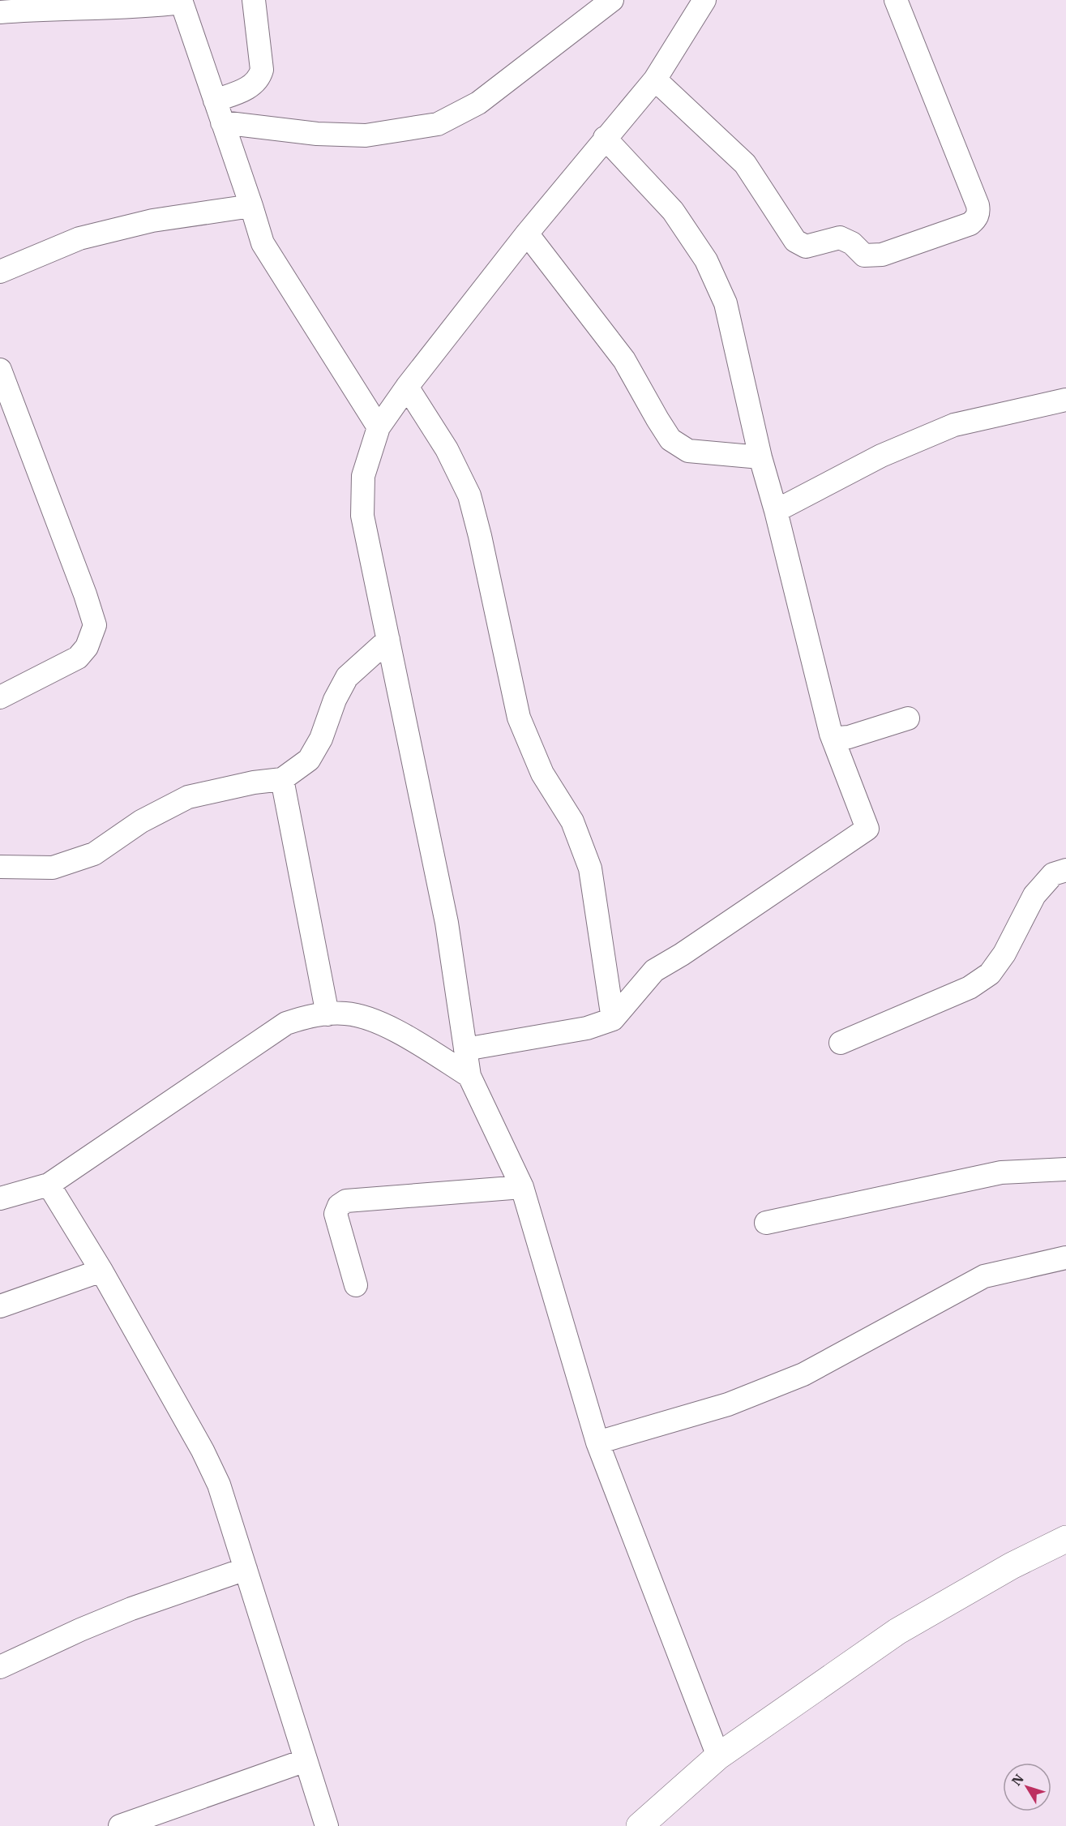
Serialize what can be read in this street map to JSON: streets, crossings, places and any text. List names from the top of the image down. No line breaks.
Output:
{"north":"top left"}
